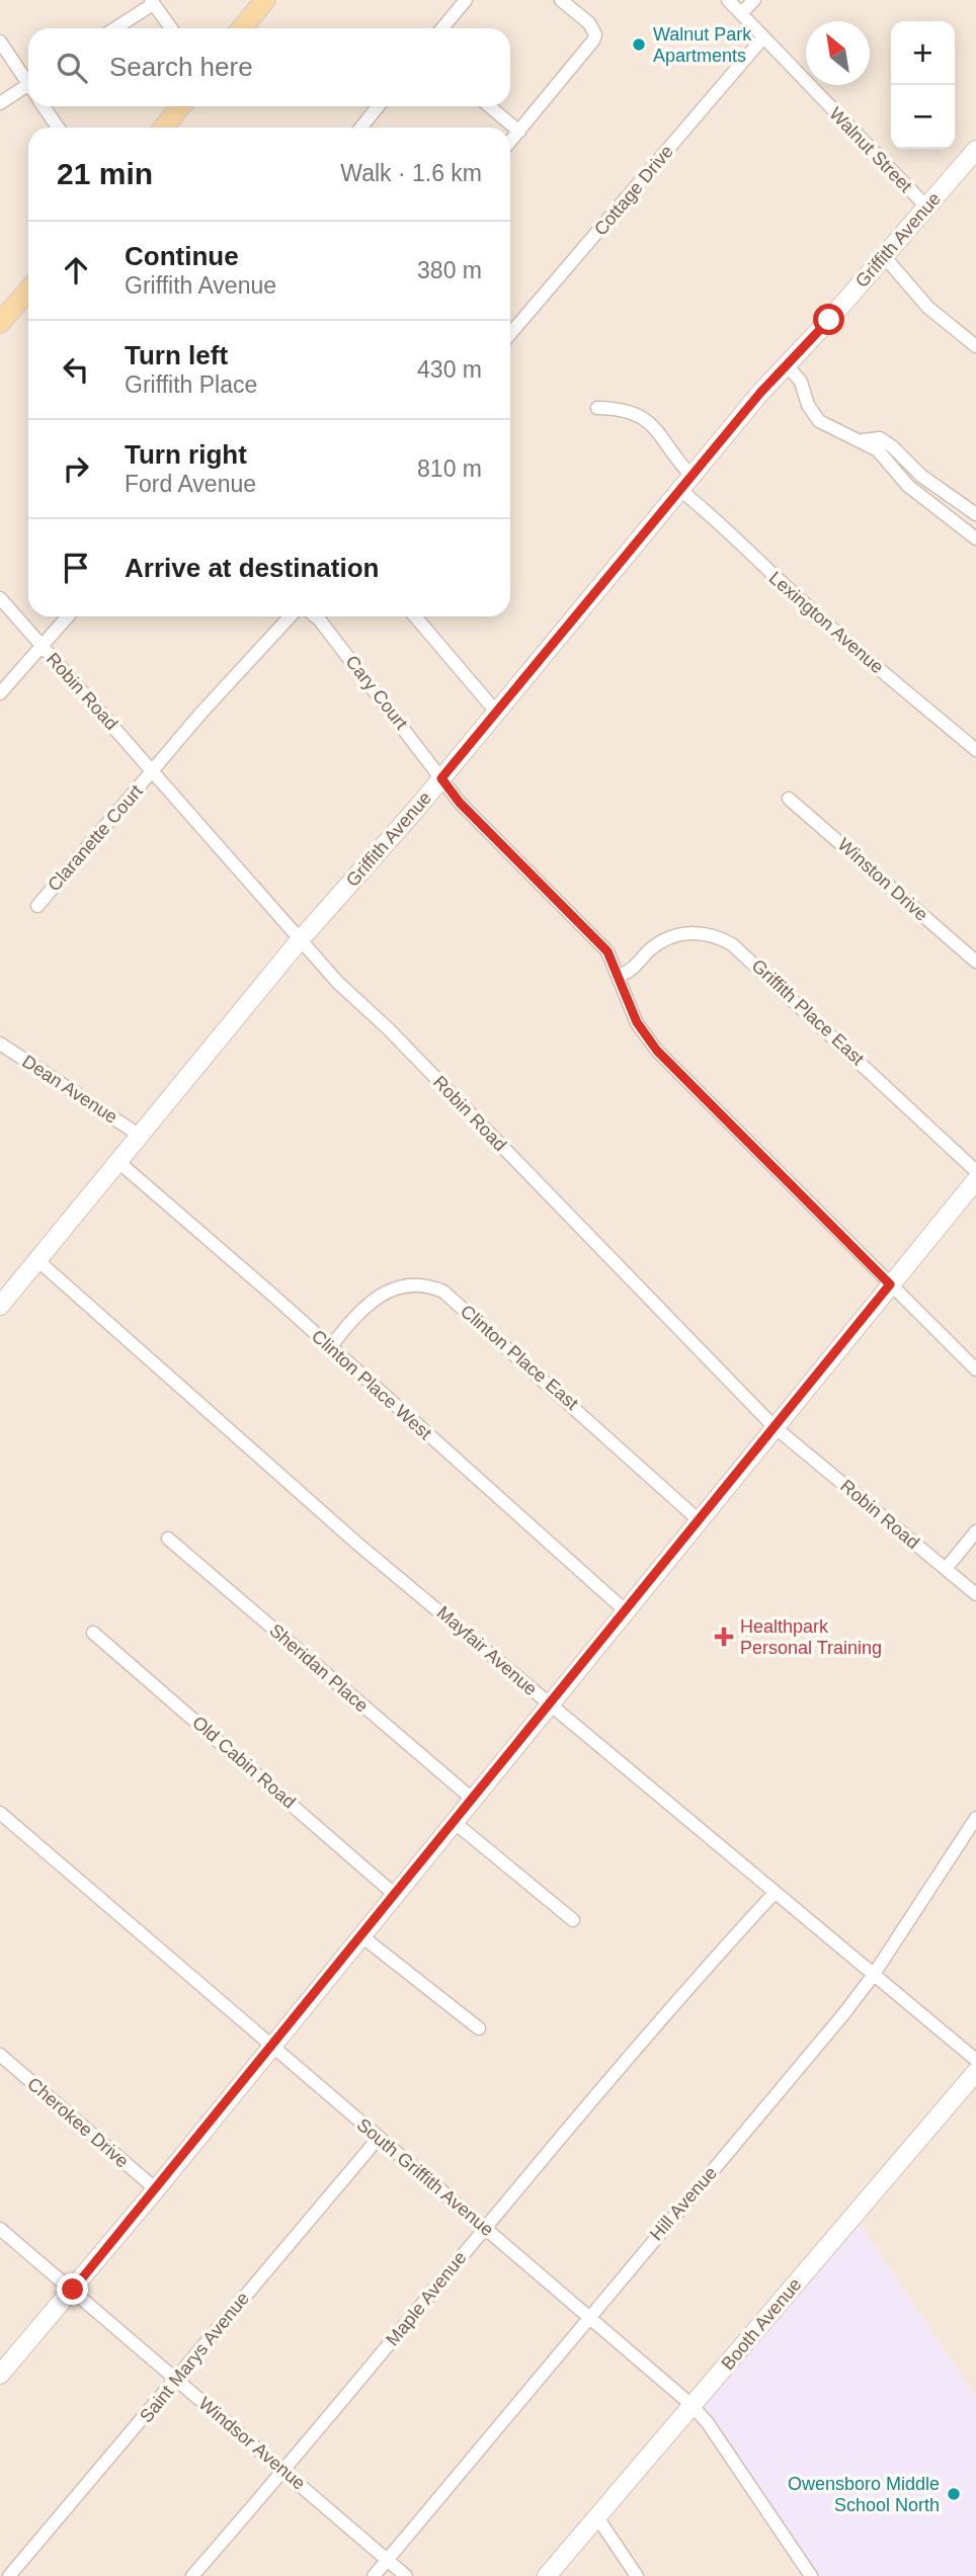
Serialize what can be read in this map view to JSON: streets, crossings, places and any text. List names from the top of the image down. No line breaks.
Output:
{"streets":{"street":["Walnut Street","Cottage Drive","Griffith Avenue","Lexington Avenue","Robin Road","Cary Court","Claranette Court","Winston Drive","Griffith Place East","Dean Avenue","Clinton Place East","Clinton Place West","Mayfair Avenue","Sheridan Place","Old Cabin Road","Cherokee Drive","South Griffith Avenue","Hill Avenue","Maple Avenue","Booth Avenue","Saint Marys Avenue","Windsor Avenue"]},"crossings":[["Walnut Street","Cottage Drive"],["Walnut Street","Griffith Avenue"],["Griffith Avenue","Lexington Avenue"],["Griffith Avenue","Robin Road"],["Griffith Avenue","Cary Court"],["Griffith Avenue","Dean Avenue"],["Griffith Avenue","Clinton Place West"],["Griffith Avenue","Mayfair Avenue"],["Robin Road","Claranette Court"],["Cary Court","Griffith Place East"],["Clinton Place East","Clinton Place West"],["Mayfair Avenue","Hill Avenue"],["Mayfair Avenue","Maple Avenue"],["South Griffith Avenue","Hill Avenue"],["South Griffith Avenue","Maple Avenue"],["South Griffith Avenue","Booth Avenue"],["South Griffith Avenue","Saint Marys Avenue"],["Hill Avenue","Windsor Avenue"],["Maple Avenue","Windsor Avenue"],["Saint Marys Avenue","Windsor Avenue"]],"places":{"other":["Walnut Park Apartments","Owensboro Middle School North"],"health":["Healthpark Personal Training"]},"north":"top left","page":{"map_buttons":["+","−"],"search":"Search here","heading":["21 min","Walk · 1.6 km"],"list":[["Continue","Griffith Avenue","380 m"],["Turn left","Griffith Place","430 m"],["Turn right","Ford Avenue","810 m"],"Arrive at destination"]}}
